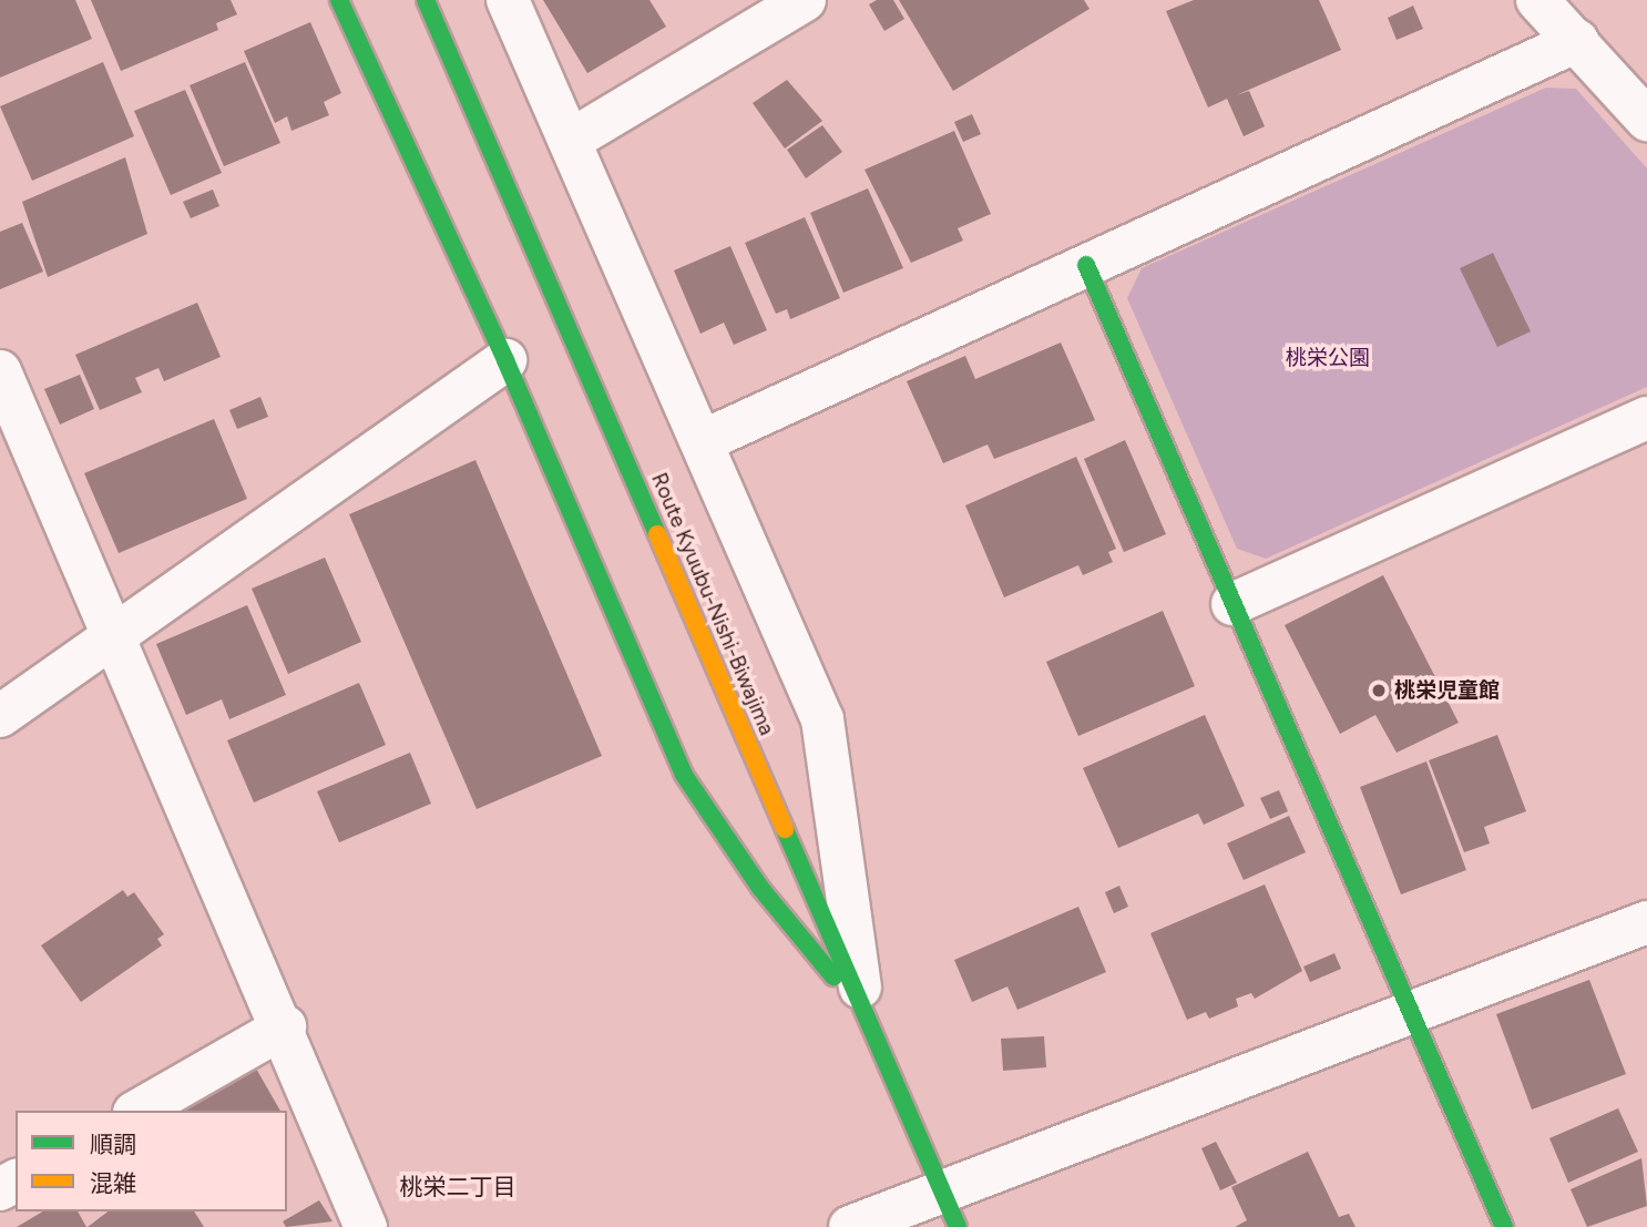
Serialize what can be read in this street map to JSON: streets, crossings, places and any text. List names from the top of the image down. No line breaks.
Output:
{"streets":{"street":["Route Kyuubu-Nishi-Biwajima"]},"districts":["桃栄二丁目"],"parks":["桃栄公園"],"places":["桃栄児童館"],"legend":["順調","混雑"]}
